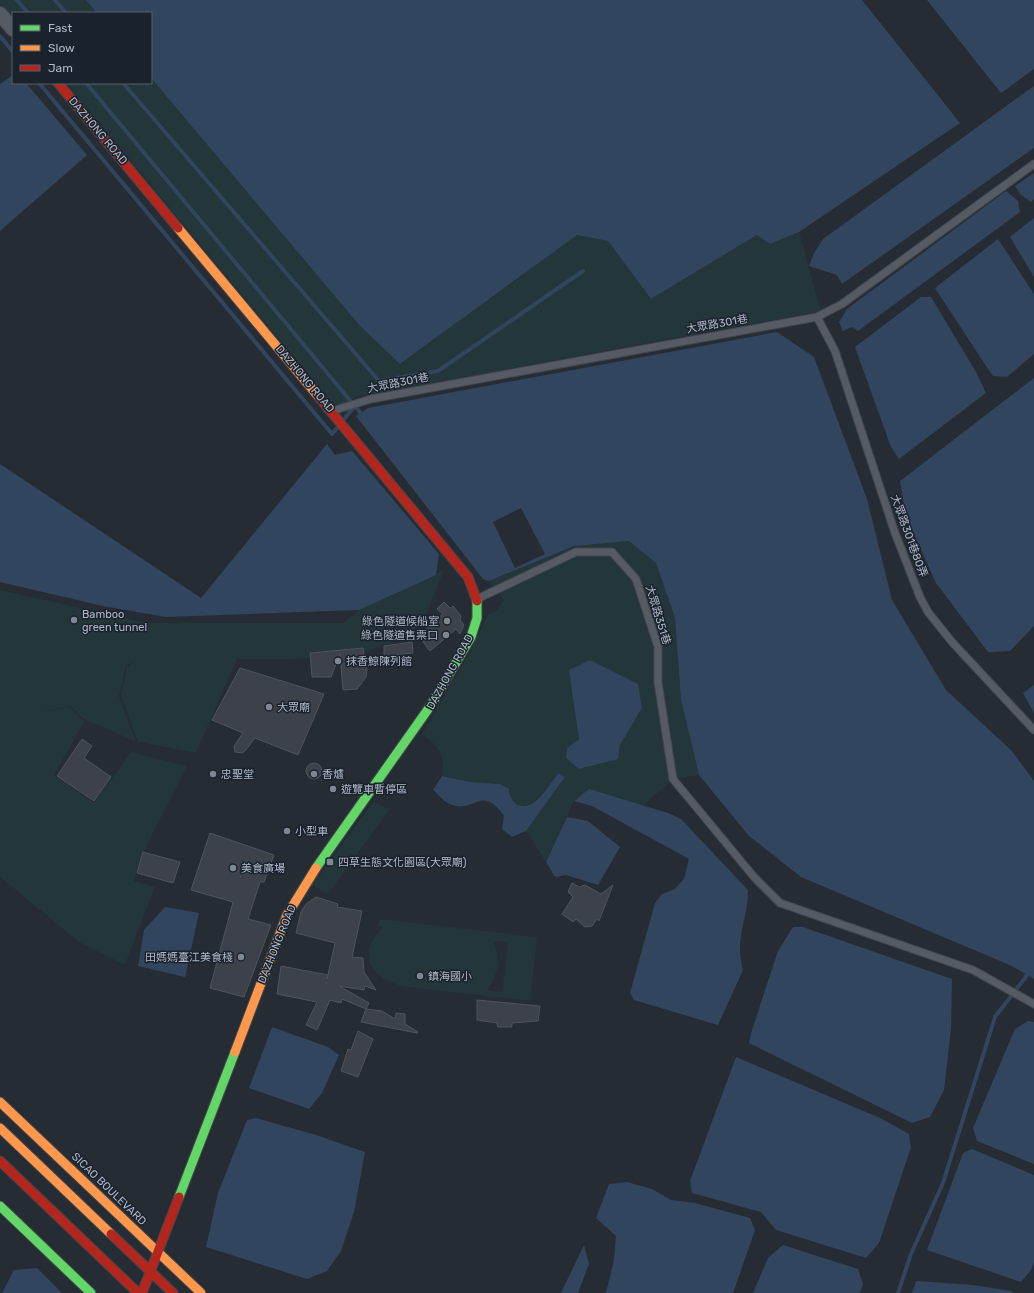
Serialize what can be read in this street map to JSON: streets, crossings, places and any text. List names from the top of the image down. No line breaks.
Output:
{"streets":{"street":["DAZHONG ROAD","SICAO BOULEVARD"],"lane":["大眾路301巷","大眾路301巷80弄","大眾路351巷"]},"crossings":[["DAZHONG ROAD","大眾路301巷"],["DAZHONG ROAD","大眾路351巷"],["DAZHONG ROAD","SICAO BOULEVARD"],["大眾路301巷","大眾路301巷80弄"]],"places":{"other":["Bamboo green tunnel","綠色隧道候船室","綠色隧道售票口","抹香鯨陳列館","大眾廟","忠聖堂","香爐","遊覽車暫停區","小型車","美食廣場","田媽媽臺江美食棧","鎮海國小"],"transit":["四草生態文化園區(大眾廟)"]},"legend":["Fast","Slow","Jam"]}
